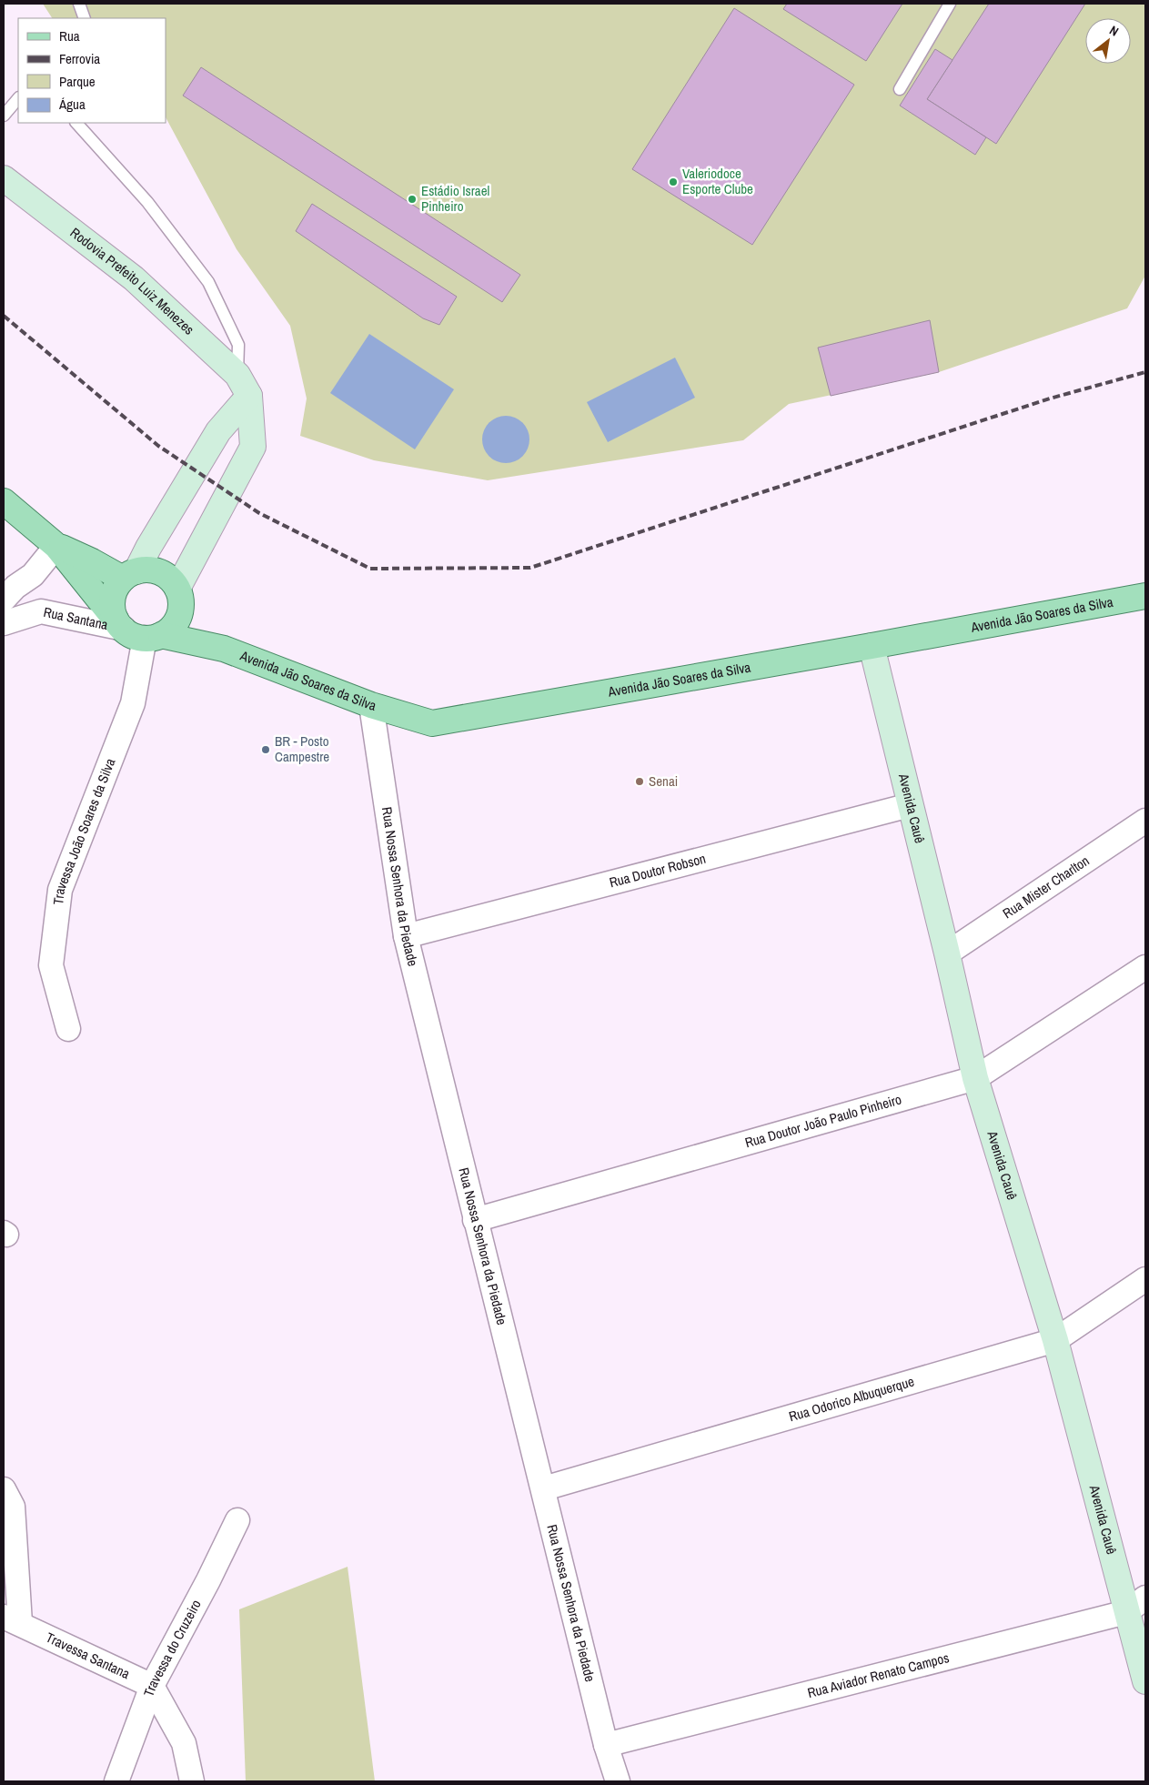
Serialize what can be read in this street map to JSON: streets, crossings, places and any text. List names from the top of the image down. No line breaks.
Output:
{"streets":{"main road":["Rodovia Prefeito Luiz Menezes","Avenida Jão Soares da Silva","Avenida Cauê"],"street":["Rua Santana","Travessa João Soares da Silva","Rua Doutor Robson","Rua Nossa Senhora da Piedade","Rua Mister Charlton","Rua Doutor João Paulo Pinheiro","Rua Odorico Albuquerque","Travessa do Cruzeiro","Travessa Santana","Rua Aviador Renato Campos"]},"crossings":[["Avenida Jão Soares da Silva","Avenida Cauê"],["Avenida Jão Soares da Silva","Rua Nossa Senhora da Piedade"],["Rua Santana","Travessa João Soares da Silva"],["Avenida Cauê","Rua Doutor Robson"],["Avenida Cauê","Rua Mister Charlton"],["Avenida Cauê","Rua Doutor João Paulo Pinheiro"],["Avenida Cauê","Rua Odorico Albuquerque"],["Avenida Cauê","Rua Aviador Renato Campos"],["Rua Doutor Robson","Rua Nossa Senhora da Piedade"],["Rua Nossa Senhora da Piedade","Rua Doutor João Paulo Pinheiro"],["Rua Nossa Senhora da Piedade","Rua Odorico Albuquerque"],["Rua Nossa Senhora da Piedade","Rua Aviador Renato Campos"],["Travessa do Cruzeiro","Travessa Santana"]],"places":["Valeriodoce Esporte Clube","Estádio Israel Pinheiro","BR - Posto Campestre","Senai"],"legend":["Rua","Ferrovia","Parque","Água"],"north":"top right"}
